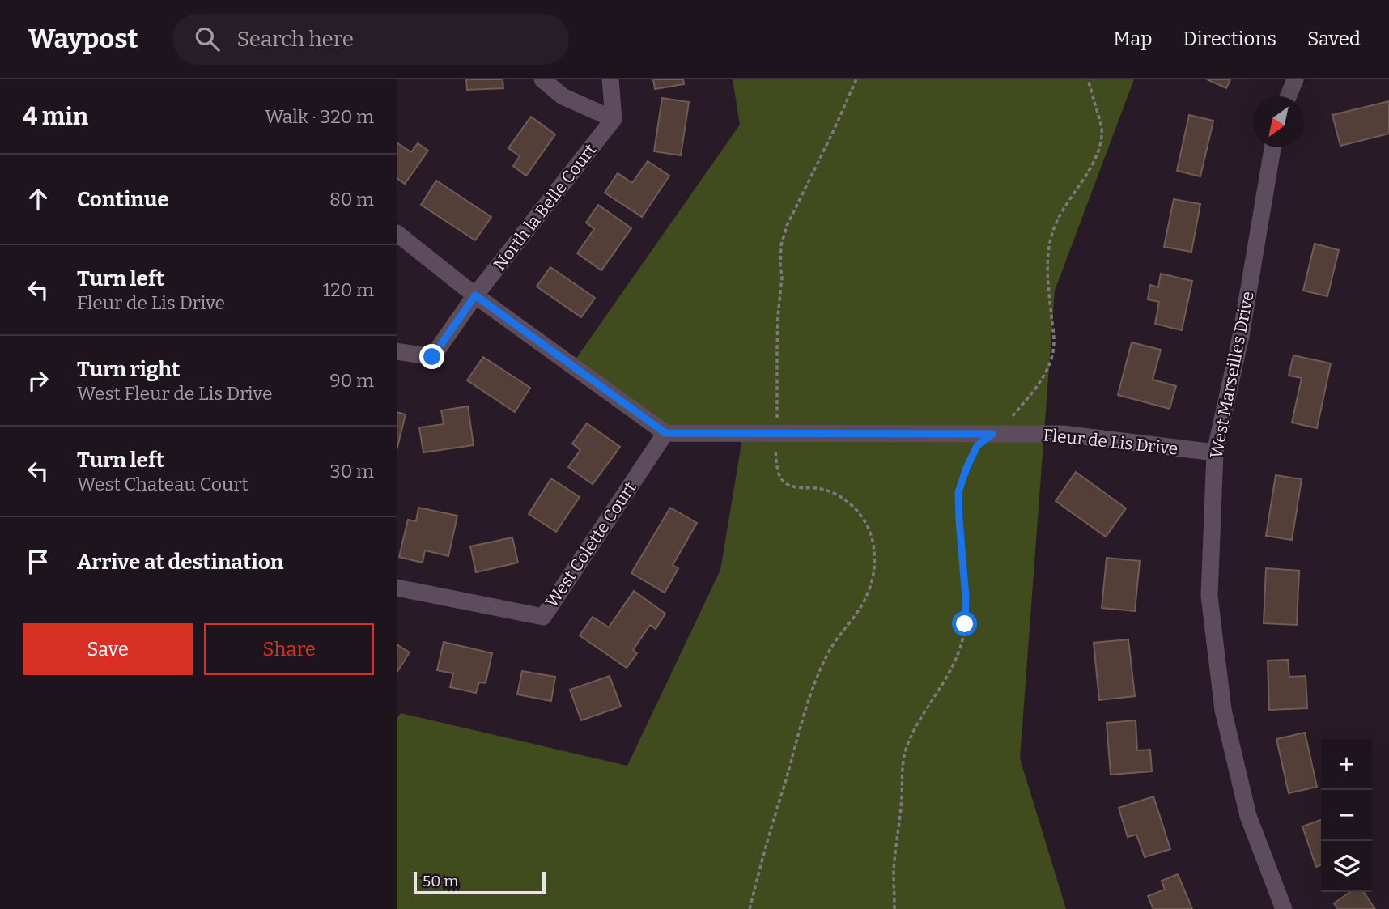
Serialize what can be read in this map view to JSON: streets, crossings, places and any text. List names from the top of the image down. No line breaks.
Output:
{"streets":{"street":["North la Belle Court","West Marseilles Drive","Fleur de Lis Drive","West Colette Court"]},"crossings":[["West Marseilles Drive","Fleur de Lis Drive"],["Fleur de Lis Drive","West Colette Court"]],"scale_bar":"50 m","north":"bottom left","page":{"header":"Waypost","search":"Search here","nav":["Map","Directions","Saved"],"heading":["4 min","Walk · 320 m"],"list":[["Continue","80 m"],["Turn left","Fleur de Lis Drive","120 m"],["Turn right","West Fleur de Lis Drive","90 m"],["Turn left","West Chateau Court","30 m"],"Arrive at destination"],"buttons":["Save","Share"],"map_buttons":["+","−"],"scale":"50 m"}}
